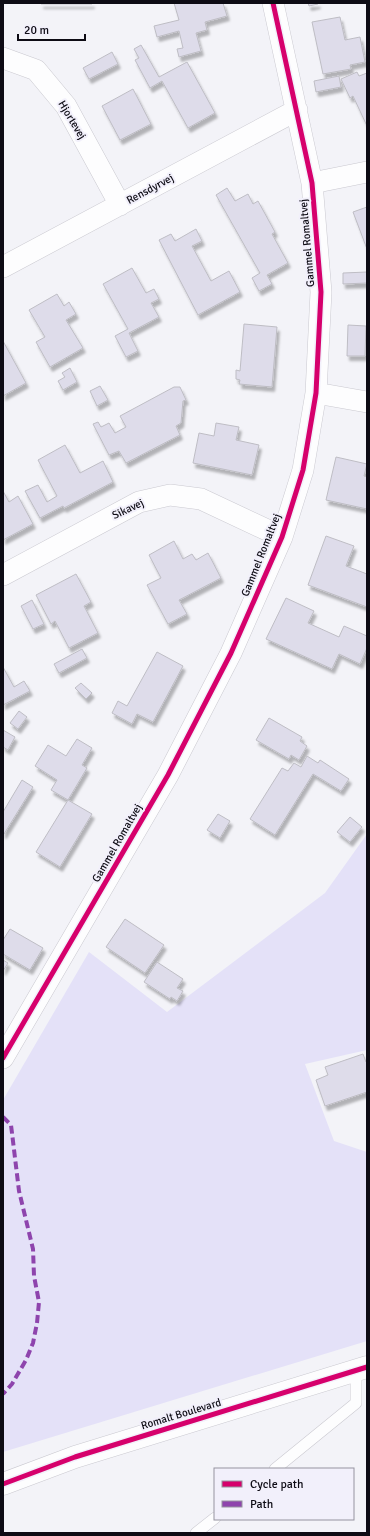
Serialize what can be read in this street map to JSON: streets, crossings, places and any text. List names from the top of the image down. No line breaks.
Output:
{"streets":{"street":["Hjortevej","Rensdyrvej","Gammel Romaltvej","Sikavej","Romalt Boulevard"]},"crossings":[["Hjortevej","Rensdyrvej"],["Rensdyrvej","Gammel Romaltvej"],["Gammel Romaltvej","Sikavej"]],"legend":["Cycle path","Path"],"scale_bar":"20 m"}
